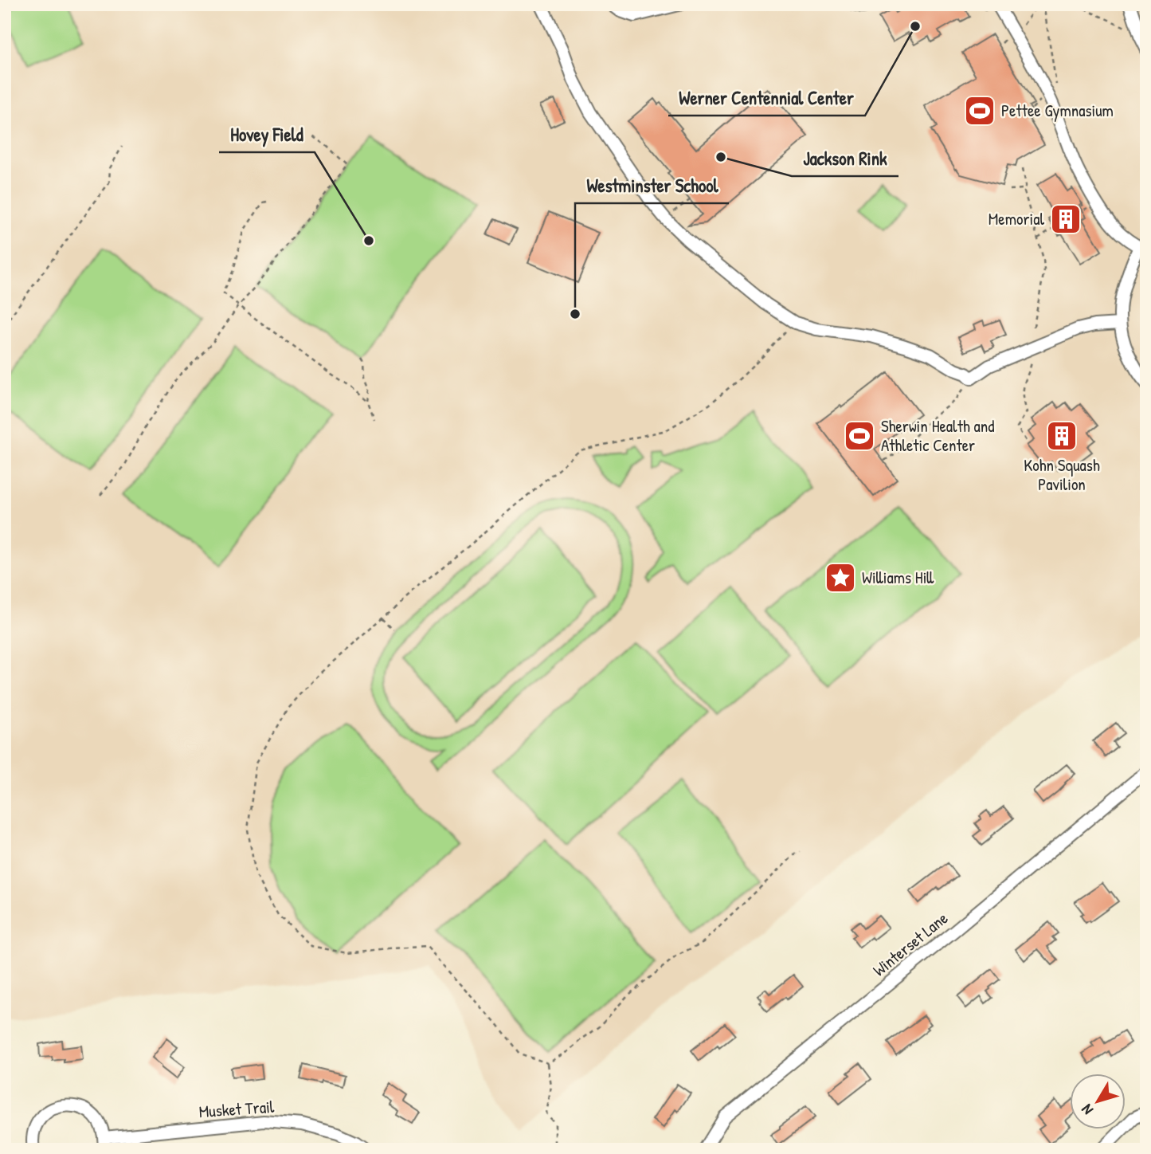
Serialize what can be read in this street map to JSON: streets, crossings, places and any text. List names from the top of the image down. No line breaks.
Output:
{"streets":{"street":["Winterset Lane","Musket Trail"]},"places":{"other":["Werner Centennial Center","Jackson Rink","Hovey Field","Westminster School"],"sports":["Pettee Gymnasium","Sherwin Health and Athletic Center"],"building":["Memorial","Kohn Squash Pavilion"],"place":["Williams Hill"]},"north":"bottom left"}
